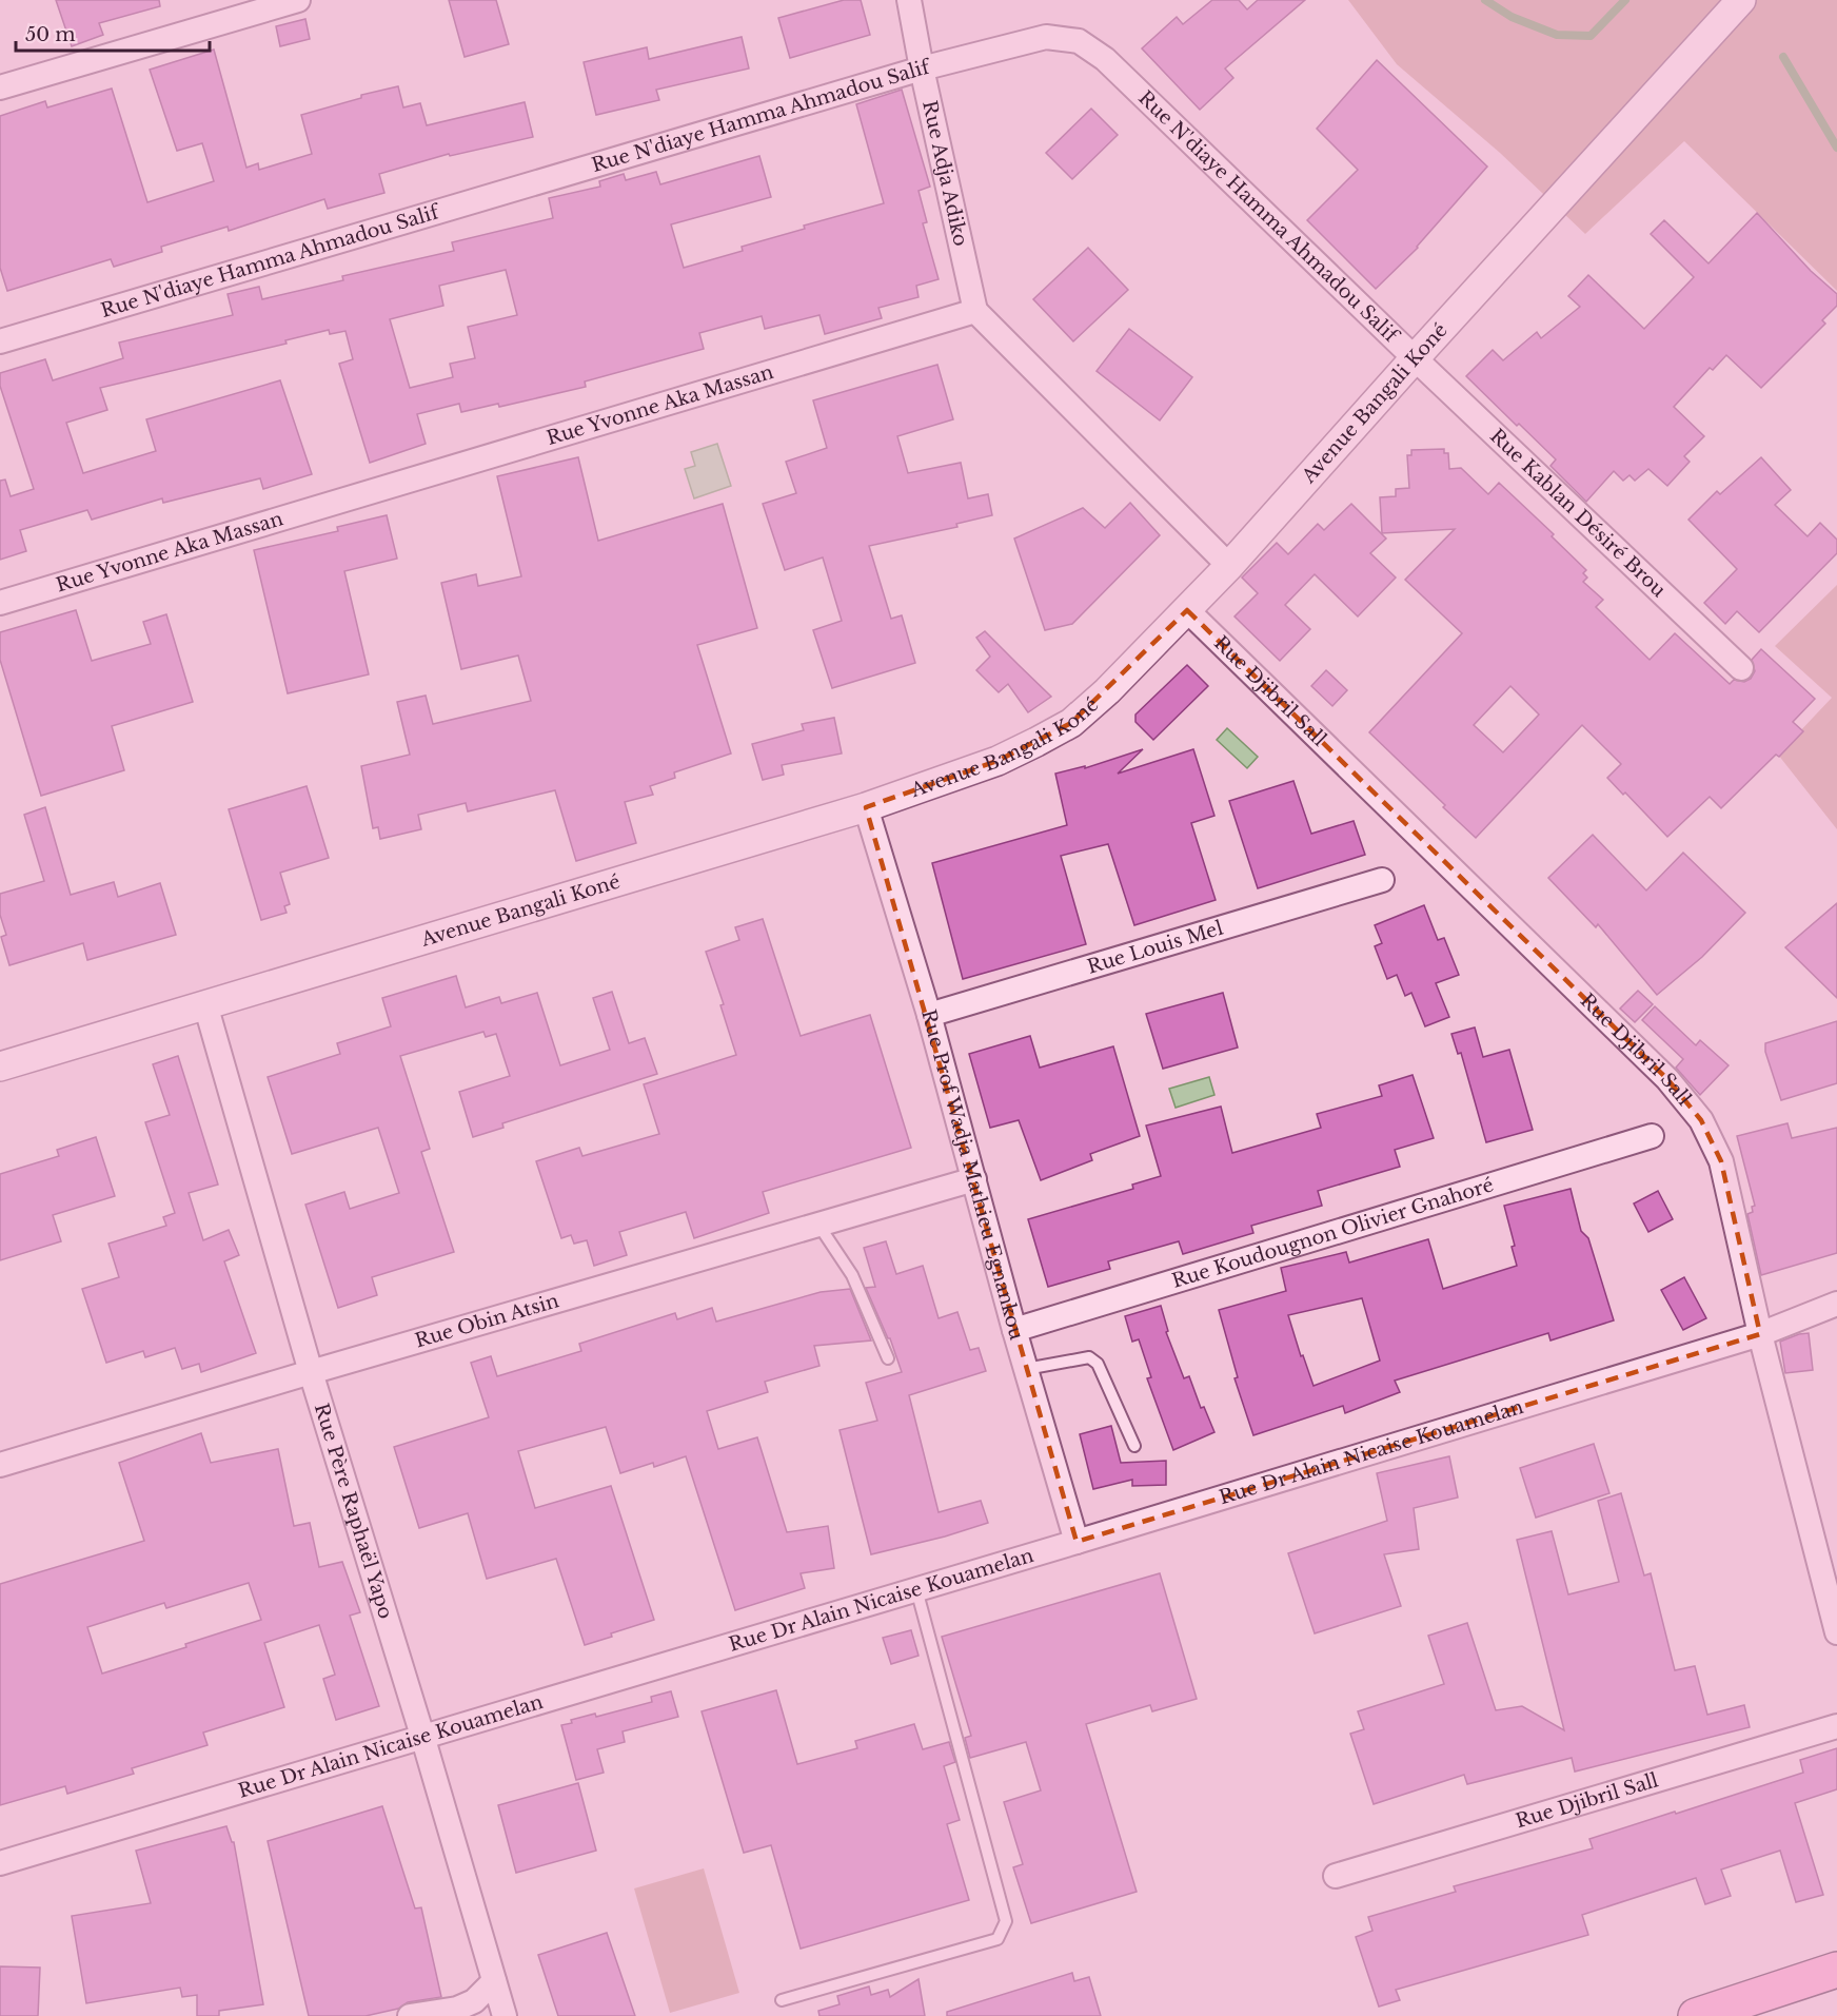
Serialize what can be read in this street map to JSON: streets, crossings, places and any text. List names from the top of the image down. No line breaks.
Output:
{"streets":{"street":["Rue N'diaye Hamma Ahmadou Salif","Rue Adja Adiko","Avenue Bangali Koné","Rue Yvonne Aka Massan","Rue Kablan Désiré Brou","Rue Djibril Sall","Rue Louis Mel","Rue Prof Wadja Mathieu Egnankou","Rue Koudougnon Olivier Gnahoré","Rue Obin Atsin","Rue Dr Alain Nicaise Kouamelan","Rue Père Raphaël Yapo"]},"crossings":[["Rue N'diaye Hamma Ahmadou Salif","Rue Adja Adiko"],["Rue N'diaye Hamma Ahmadou Salif","Avenue Bangali Koné"],["Rue N'diaye Hamma Ahmadou Salif","Rue Kablan Désiré Brou"],["Rue Adja Adiko","Rue Yvonne Aka Massan"],["Avenue Bangali Koné","Rue Kablan Désiré Brou"],["Avenue Bangali Koné","Rue Djibril Sall"],["Avenue Bangali Koné","Rue Prof Wadja Mathieu Egnankou"],["Avenue Bangali Koné","Rue Père Raphaël Yapo"],["Rue Djibril Sall","Rue Dr Alain Nicaise Kouamelan"],["Rue Louis Mel","Rue Prof Wadja Mathieu Egnankou"],["Rue Prof Wadja Mathieu Egnankou","Rue Koudougnon Olivier Gnahoré"],["Rue Prof Wadja Mathieu Egnankou","Rue Obin Atsin"],["Rue Prof Wadja Mathieu Egnankou","Rue Dr Alain Nicaise Kouamelan"],["Rue Obin Atsin","Rue Père Raphaël Yapo"],["Rue Dr Alain Nicaise Kouamelan","Rue Père Raphaël Yapo"]],"scale_bar":"50 m"}
